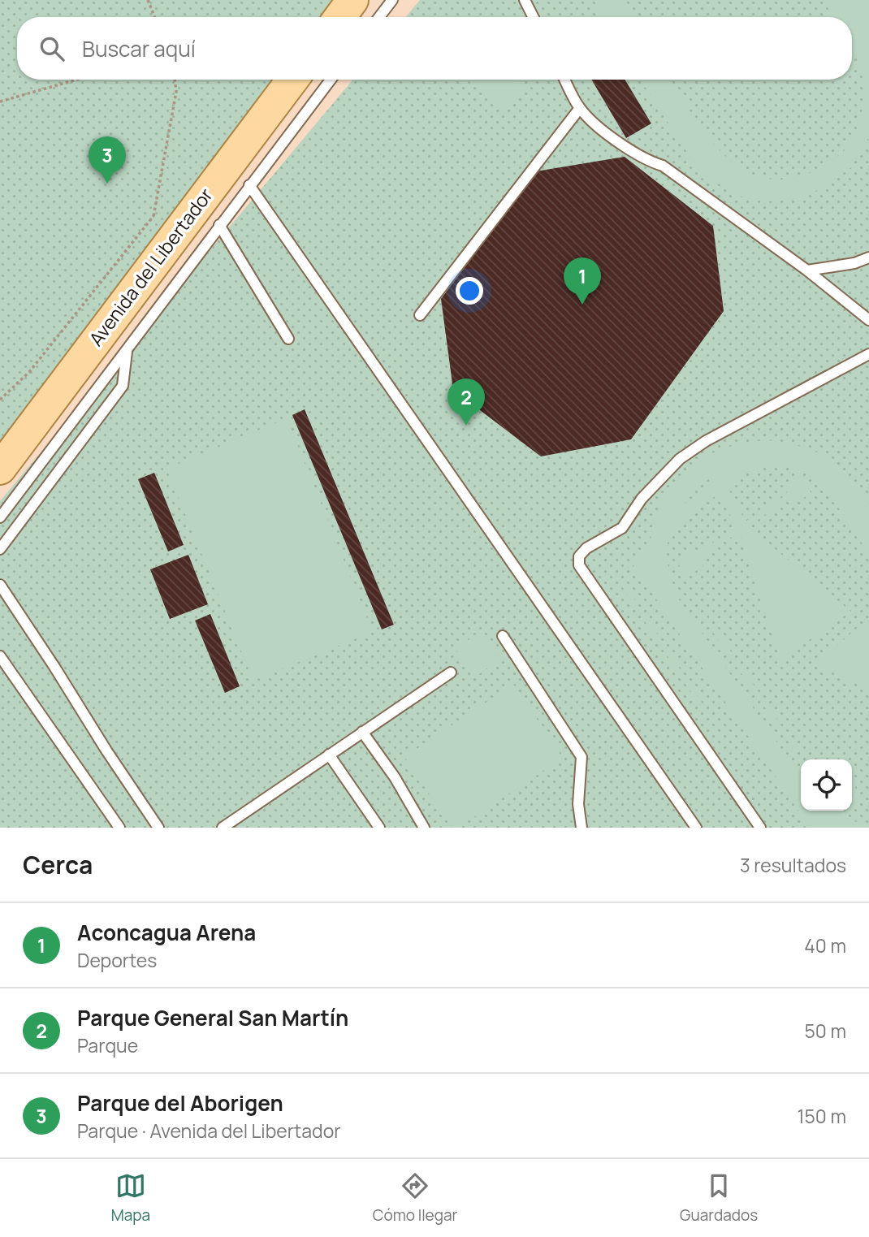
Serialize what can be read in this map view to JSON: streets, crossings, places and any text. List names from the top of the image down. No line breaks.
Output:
{"streets":{"main road":["Avenida del Libertador"]},"page":{"search":"Buscar aquí","pins":["3","1","2"],"heading":["Cerca","3 resultados"],"list":[{"mark":"1","name":"Aconcagua Arena","note":"Deportes","value":"40 m"},{"mark":"2","name":"Parque General San Martín","note":"Parque","value":"50 m"},{"mark":"3","name":"Parque del Aborigen","note":"Parque · Avenida del Libertador","value":"150 m"}],"nav":["Mapa","Cómo llegar","Guardados"]}}
